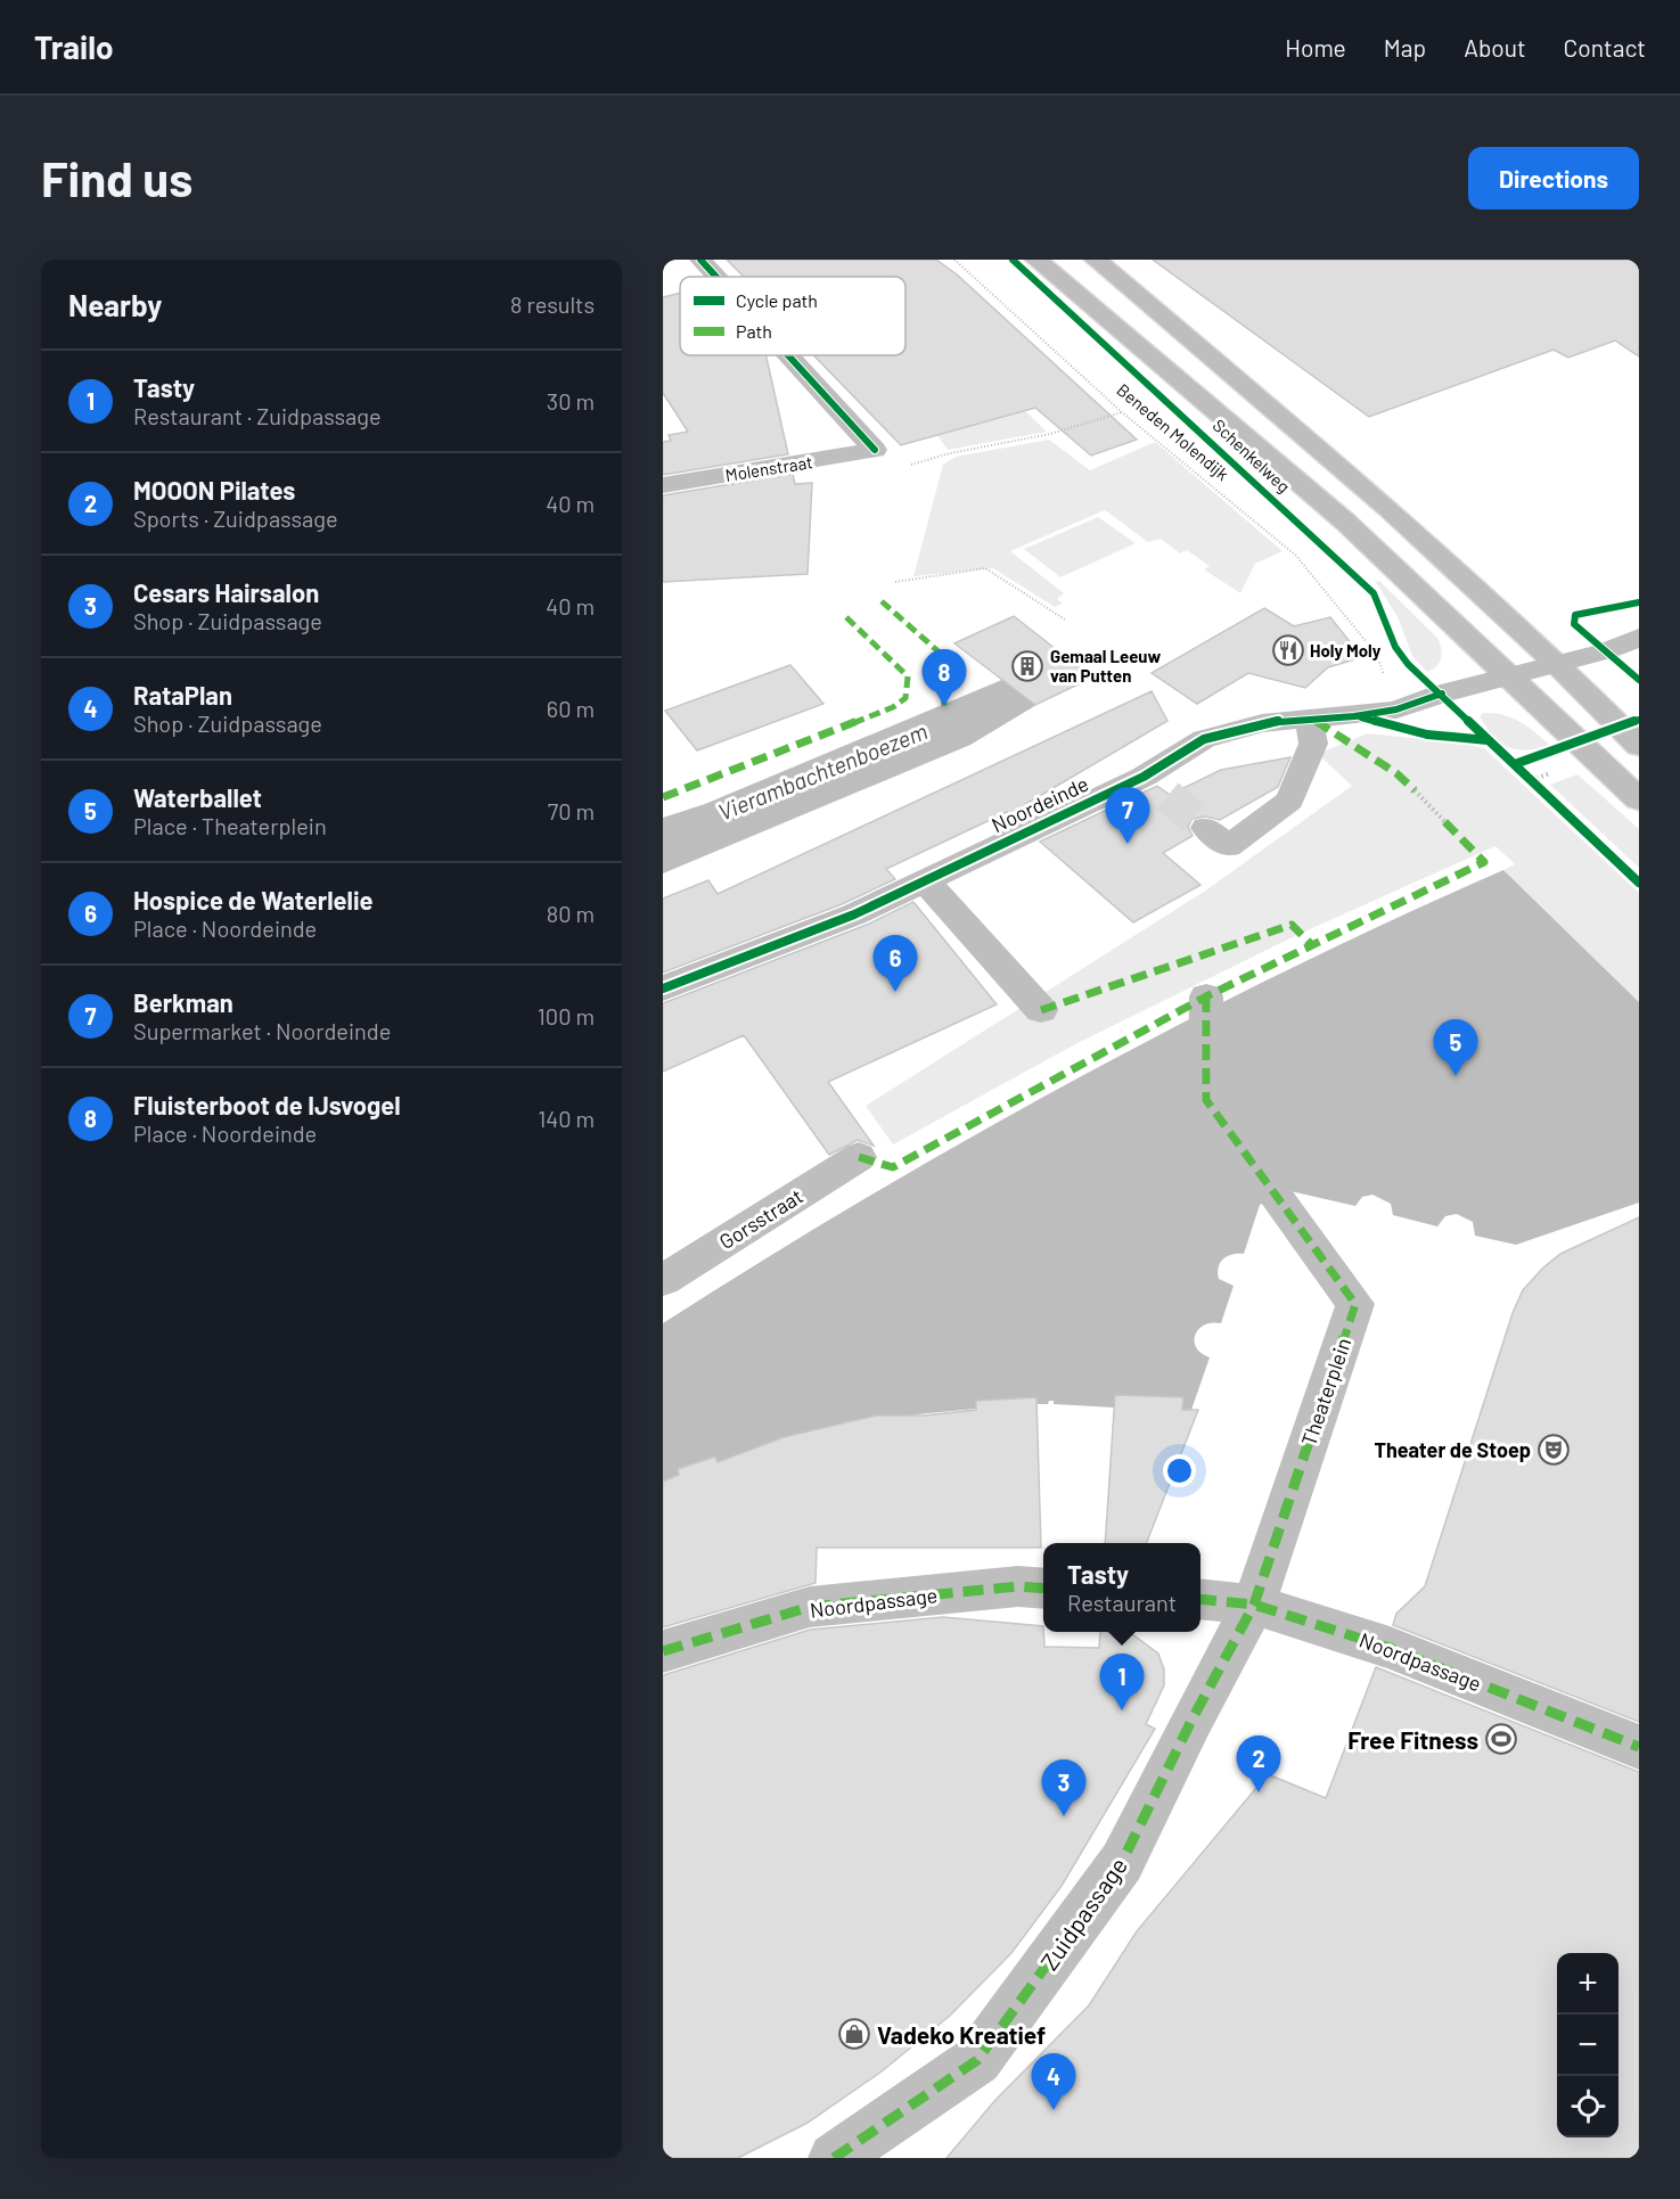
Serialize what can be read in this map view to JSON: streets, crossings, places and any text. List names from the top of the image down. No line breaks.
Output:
{"streets":{"street":["Schenkelweg","Molenstraat","Noordeinde","Gorsstraat","Theaterplein","Noordpassage","Zuidpassage"],"cycle path":["Beneden Molendijk"]},"crossings":[["Beneden Molendijk","Noordeinde"],["Schenkelweg","Noordeinde"],["Theaterplein","Noordpassage"],["Theaterplein","Zuidpassage"],["Noordpassage","Zuidpassage"]],"water":["Vierambachtenboezem"],"places":{"restaurant":["Holy Moly"],"building":["Gemaal Leeuw van Putten"],"theatre":["Theater de Stoep"],"sports":["Free Fitness"],"shop":["Vadeko Kreatief"]},"legend":["Cycle path","Path"],"page":{"header":"Trailo","nav":["Home","Map","About","Contact"],"buttons":"Directions","title":"Find us","heading":["Nearby","8 results"],"list":[{"mark":"1","name":"Tasty","note":"Restaurant · Zuidpassage","value":"30 m"},{"mark":"2","name":"MOOON Pilates","note":"Sports · Zuidpassage","value":"40 m"},{"mark":"3","name":"Cesars Hairsalon","note":"Shop · Zuidpassage","value":"40 m"},{"mark":"4","name":"RataPlan","note":"Shop · Zuidpassage","value":"60 m"},{"mark":"5","name":"Waterballet","note":"Place · Theaterplein","value":"70 m"},{"mark":"6","name":"Hospice de Waterlelie","note":"Place · Noordeinde","value":"80 m"},{"mark":"7","name":"Berkman","note":"Supermarket · Noordeinde","value":"100 m"},{"mark":"8","name":"Fluisterboot de IJsvogel","note":"Place · Noordeinde","value":"140 m"}],"pins":["8","7","6","5","1","2","3","4"],"popup":["Tasty","Restaurant"],"map_buttons":["+","−"]}}
